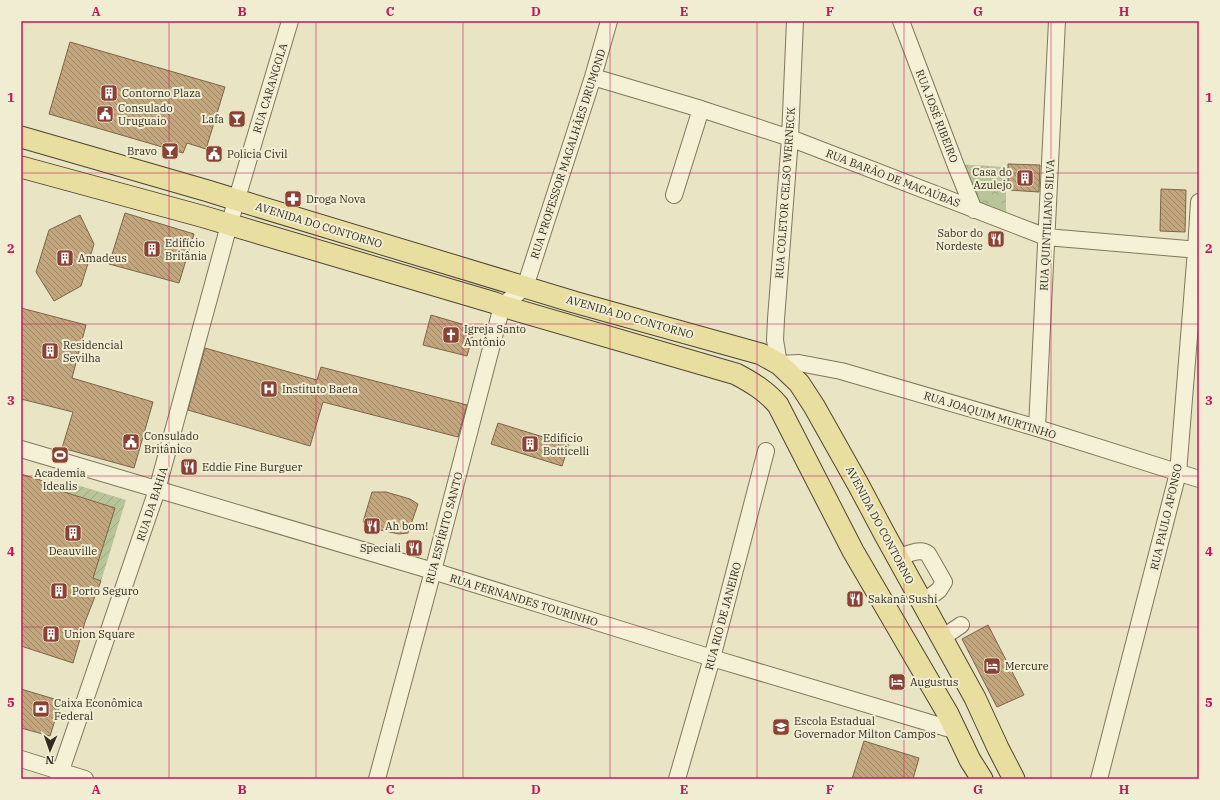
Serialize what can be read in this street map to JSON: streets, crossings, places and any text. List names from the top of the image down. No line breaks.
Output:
{"streets":{"main road":["AVENIDA DO CONTORNO"],"street":["RUA CARANGOLA","RUA JOSÉ RIBEIRO","RUA PROFESSOR MAGALHÃES DRUMOND","RUA BARÃO DE MACAÚBAS","RUA COLETOR CELSO WERNECK","RUA QUINTILIANO SILVA","RUA JOAQUIM MURTINHO","RUA DA BAHIA","RUA PAULO AFONSO","RUA ESPÍRITO SANTO","RUA FERNANDES TOURINHO","RUA RIO DE JANEIRO"]},"crossings":[["RUA CARANGOLA","AVENIDA DO CONTORNO"],["RUA CARANGOLA","RUA DA BAHIA"],["RUA JOSÉ RIBEIRO","RUA BARÃO DE MACAÚBAS"],["RUA PROFESSOR MAGALHÃES DRUMOND","RUA BARÃO DE MACAÚBAS"],["RUA PROFESSOR MAGALHÃES DRUMOND","AVENIDA DO CONTORNO"],["RUA BARÃO DE MACAÚBAS","RUA COLETOR CELSO WERNECK"],["RUA BARÃO DE MACAÚBAS","RUA QUINTILIANO SILVA"],["RUA BARÃO DE MACAÚBAS","RUA PAULO AFONSO"],["RUA COLETOR CELSO WERNECK","AVENIDA DO CONTORNO"],["RUA COLETOR CELSO WERNECK","RUA JOAQUIM MURTINHO"],["AVENIDA DO CONTORNO","RUA JOAQUIM MURTINHO"],["AVENIDA DO CONTORNO","RUA DA BAHIA"],["RUA QUINTILIANO SILVA","RUA JOAQUIM MURTINHO"],["RUA JOAQUIM MURTINHO","RUA PAULO AFONSO"],["RUA DA BAHIA","RUA FERNANDES TOURINHO"],["RUA ESPÍRITO SANTO","RUA FERNANDES TOURINHO"],["RUA FERNANDES TOURINHO","RUA RIO DE JANEIRO"]],"places":{"building":["Contorno Plaza","Casa do Azulejo","Edifício Britânia","Amadeus","Residencial Sevilha","Edifício Botticelli","Deauville","Porto Seguro","Union Square"],"public building":["Consulado Uruguaio","Policia Civil","Consulado Britânico"],"bar":["Lafa","Bravo"],"pharmacy":["Droga Nova"],"restaurant":["Sabor do Nordeste","Eddie Fine Burguer","Ah bom!","Speciali","Sakanã Sushi"],"church":["Igreja Santo Antônio"],"hospital":["Instituto Baeta"],"sports":["Academia Idealis"],"hotel":["Mercure","Augustus"],"bank":["Caixa Econômica Federal"],"school or university":["Escola Estadual Governador Milton Campos"]},"north":"bottom","grid":{"columns":["A","B","C","D","E","F","G","H"],"rows":["1","2","3","4","5"]}}
